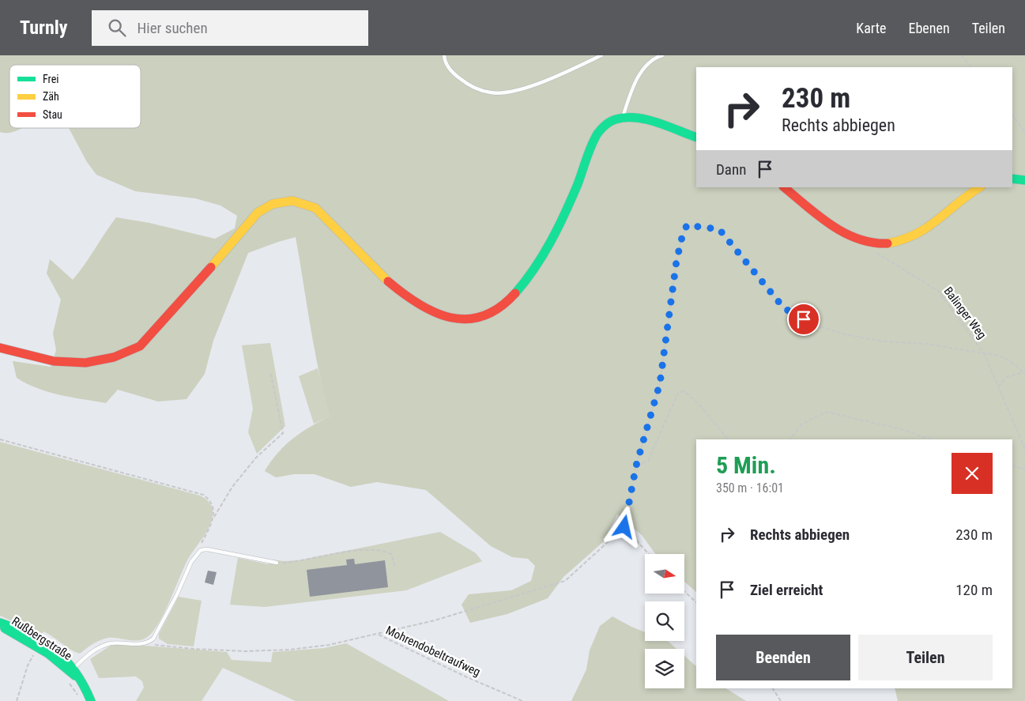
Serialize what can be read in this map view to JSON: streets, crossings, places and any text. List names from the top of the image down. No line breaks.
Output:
{"streets":{"street":["Rußbergstraße"],"path":["Balinger Weg","Mohrendobeltraufweg"]},"legend":["Frei","Zäh","Stau"],"north":"right","page":{"header":"Turnly","search":"Hier suchen","nav":["Karte","Ebenen","Teilen"],"turn":["230 m","Rechts abbiegen"],"then":"Dann","heading":["5 Min.","350 m · 16:01"],"list":[{"name":"Rechts abbiegen","value":"230 m"},{"name":"Ziel erreicht","value":"120 m"}],"buttons":["Beenden","Teilen"]}}
